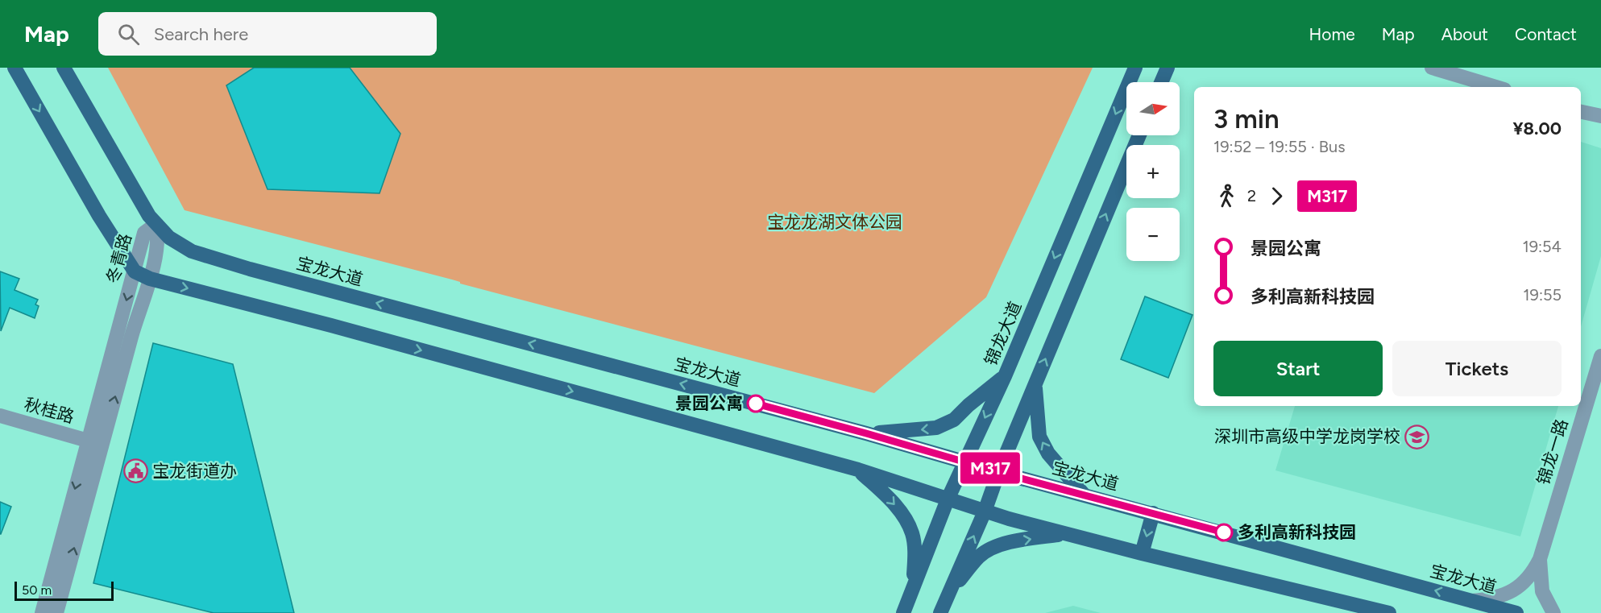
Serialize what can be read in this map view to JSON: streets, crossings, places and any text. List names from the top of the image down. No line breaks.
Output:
{"streets":{"main road":["宝龙大道","锦龙大道"],"street":["冬青路","秋桂路","锦龙一路"]},"crossings":[["冬青路","宝龙大道"],["冬青路","秋桂路"],["宝龙大道","锦龙大道"],["宝龙大道","锦龙一路"]],"parks":["宝龙龙湖文体公园"],"places":{"other":["景园公寓","多利高新科技园"],"school or university":["深圳市高级中学龙岗学校"],"public building":["宝龙街道办"]},"lines":["bus line M317"],"scale_bar":"50 m","north":"right","page":{"header":"Map","search":"Search here","nav":["Home","Map","About","Contact"],"on_map":"M317","map_buttons":["+","−"],"heading":["3 min","19:52 – 19:55 · Bus","¥8.00"],"legs":["2","M317"],"list":[{"name":"景园公寓","value":"19:54"},{"name":"多利高新科技园","value":"19:55"}],"buttons":["Start","Tickets"],"scale":"50 m"}}
